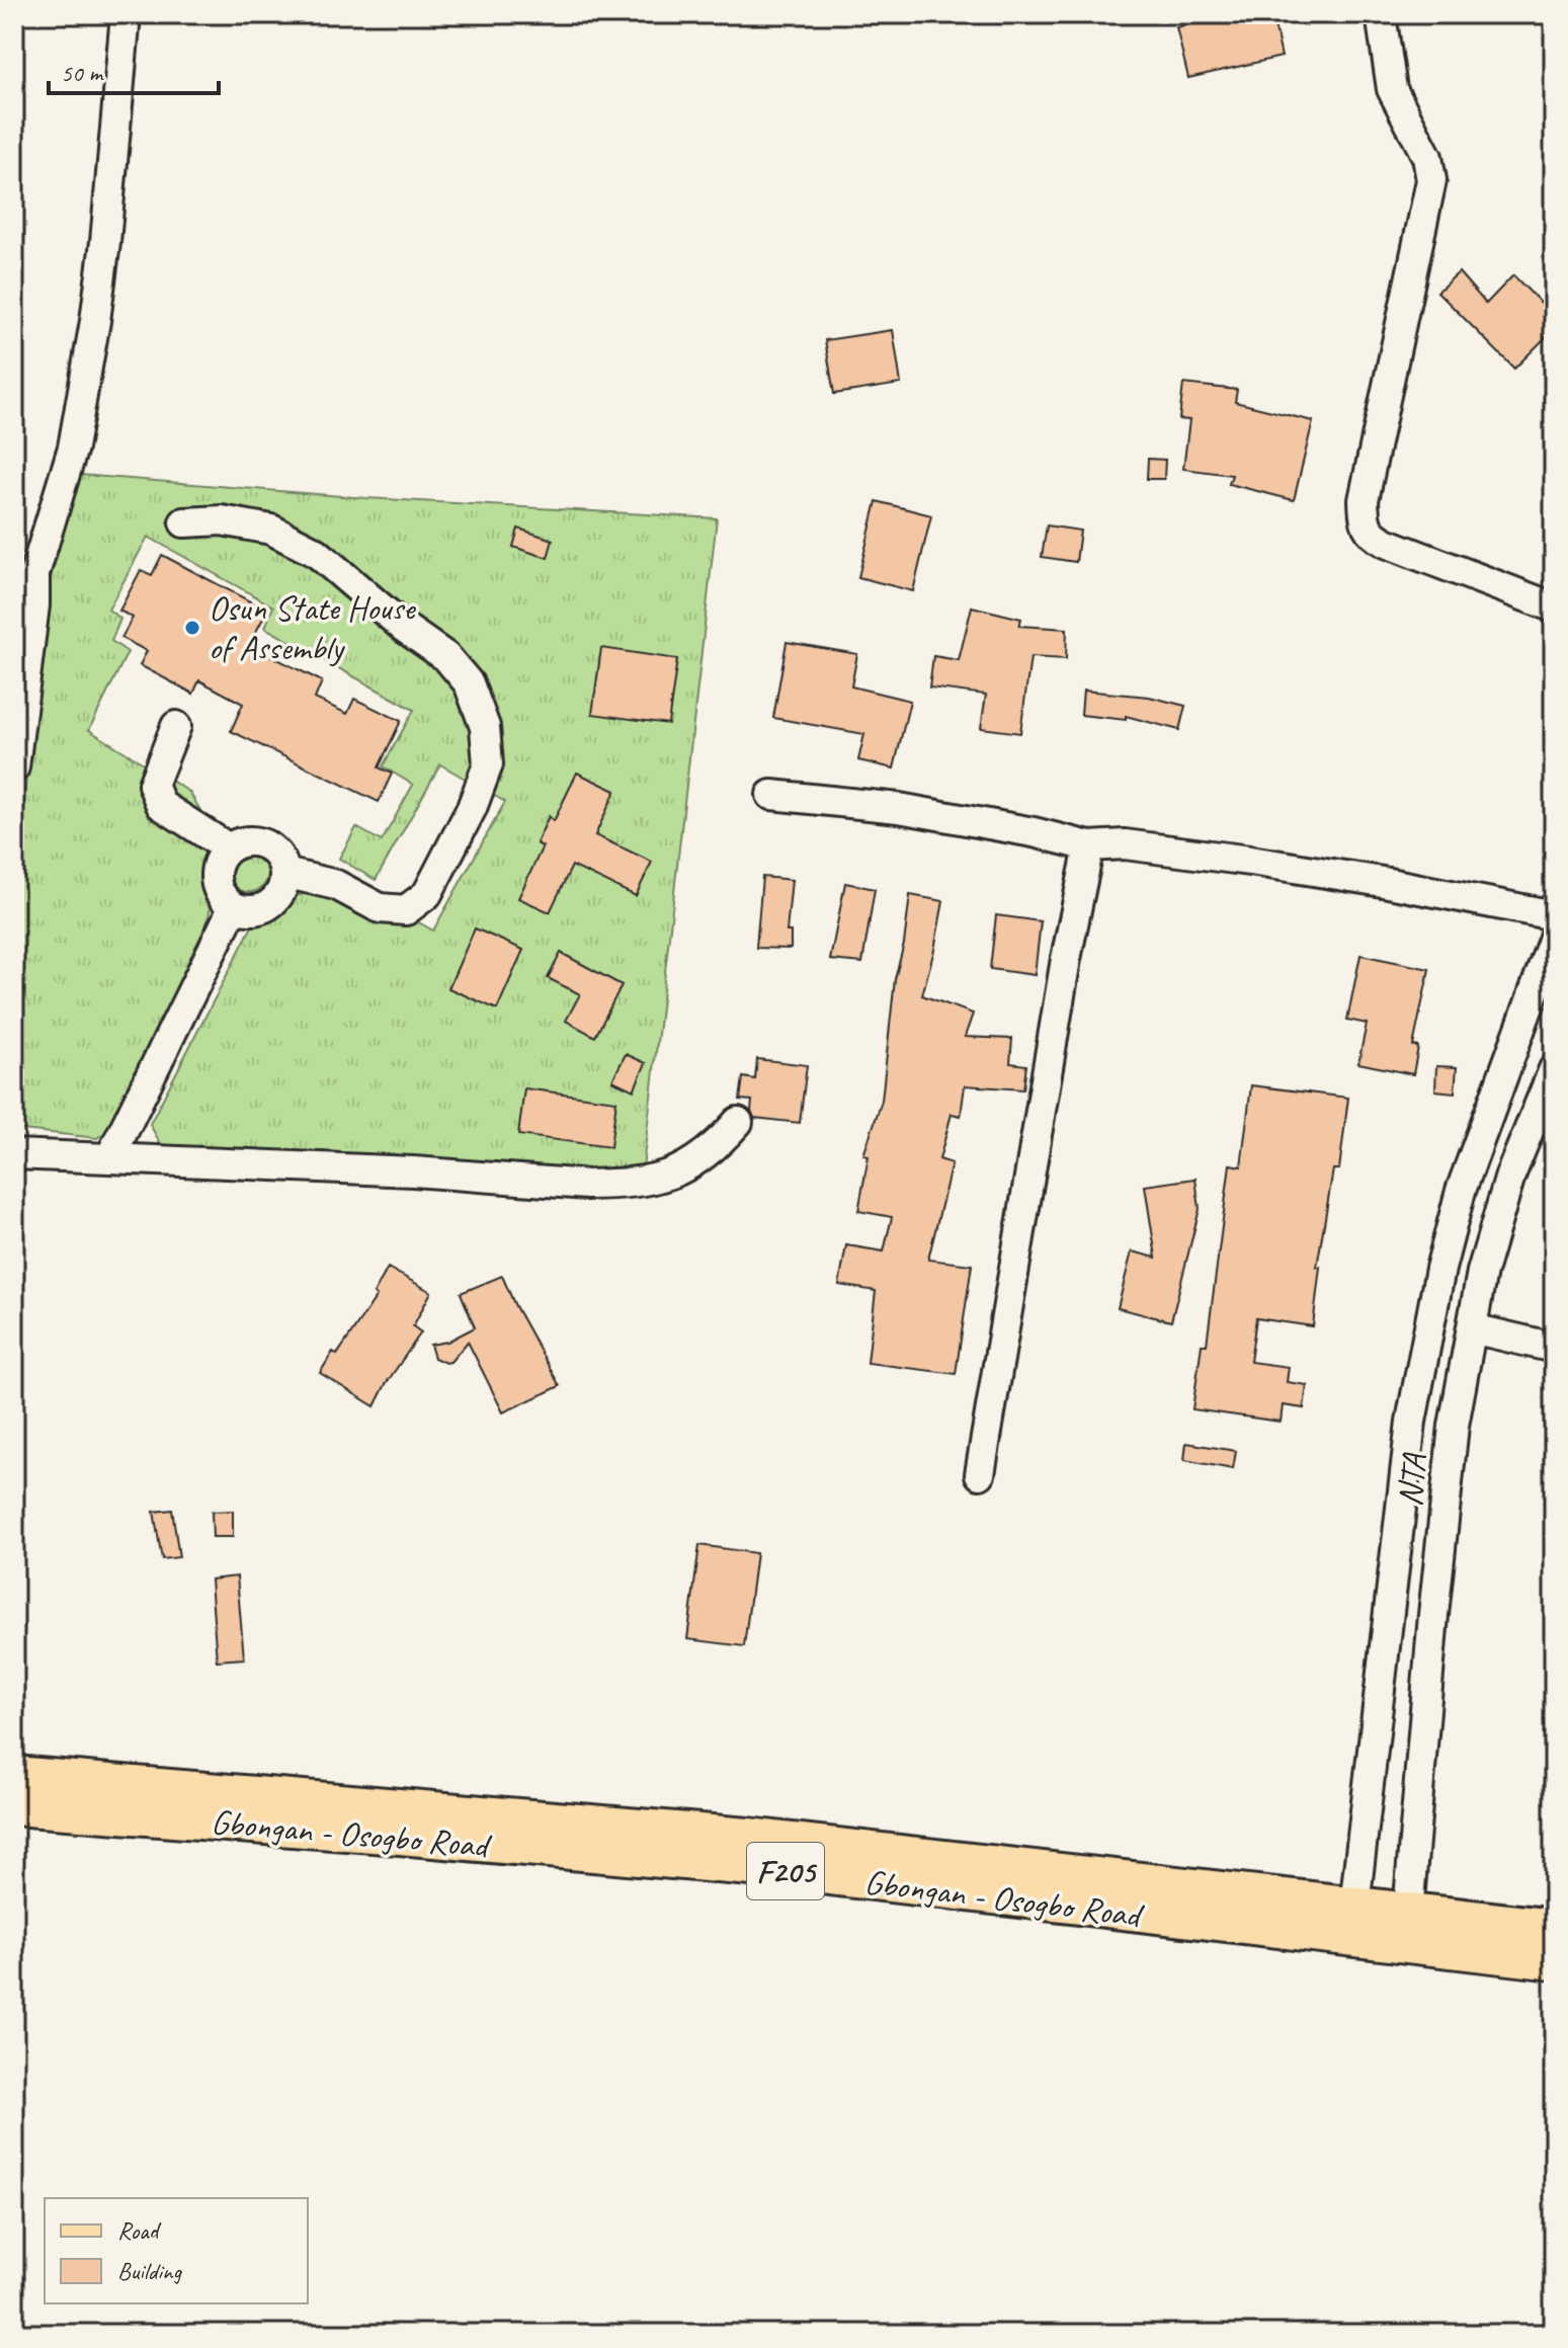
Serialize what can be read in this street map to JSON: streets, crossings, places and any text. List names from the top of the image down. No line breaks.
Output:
{"streets":{"main road":["Gbongan - Osogbo Road","F205"],"street":["NTA"]},"crossings":[["NTA","Gbongan - Osogbo Road"]],"places":["Osun State House of Assembly"],"legend":["Road","Building"],"scale_bar":"50 m"}
